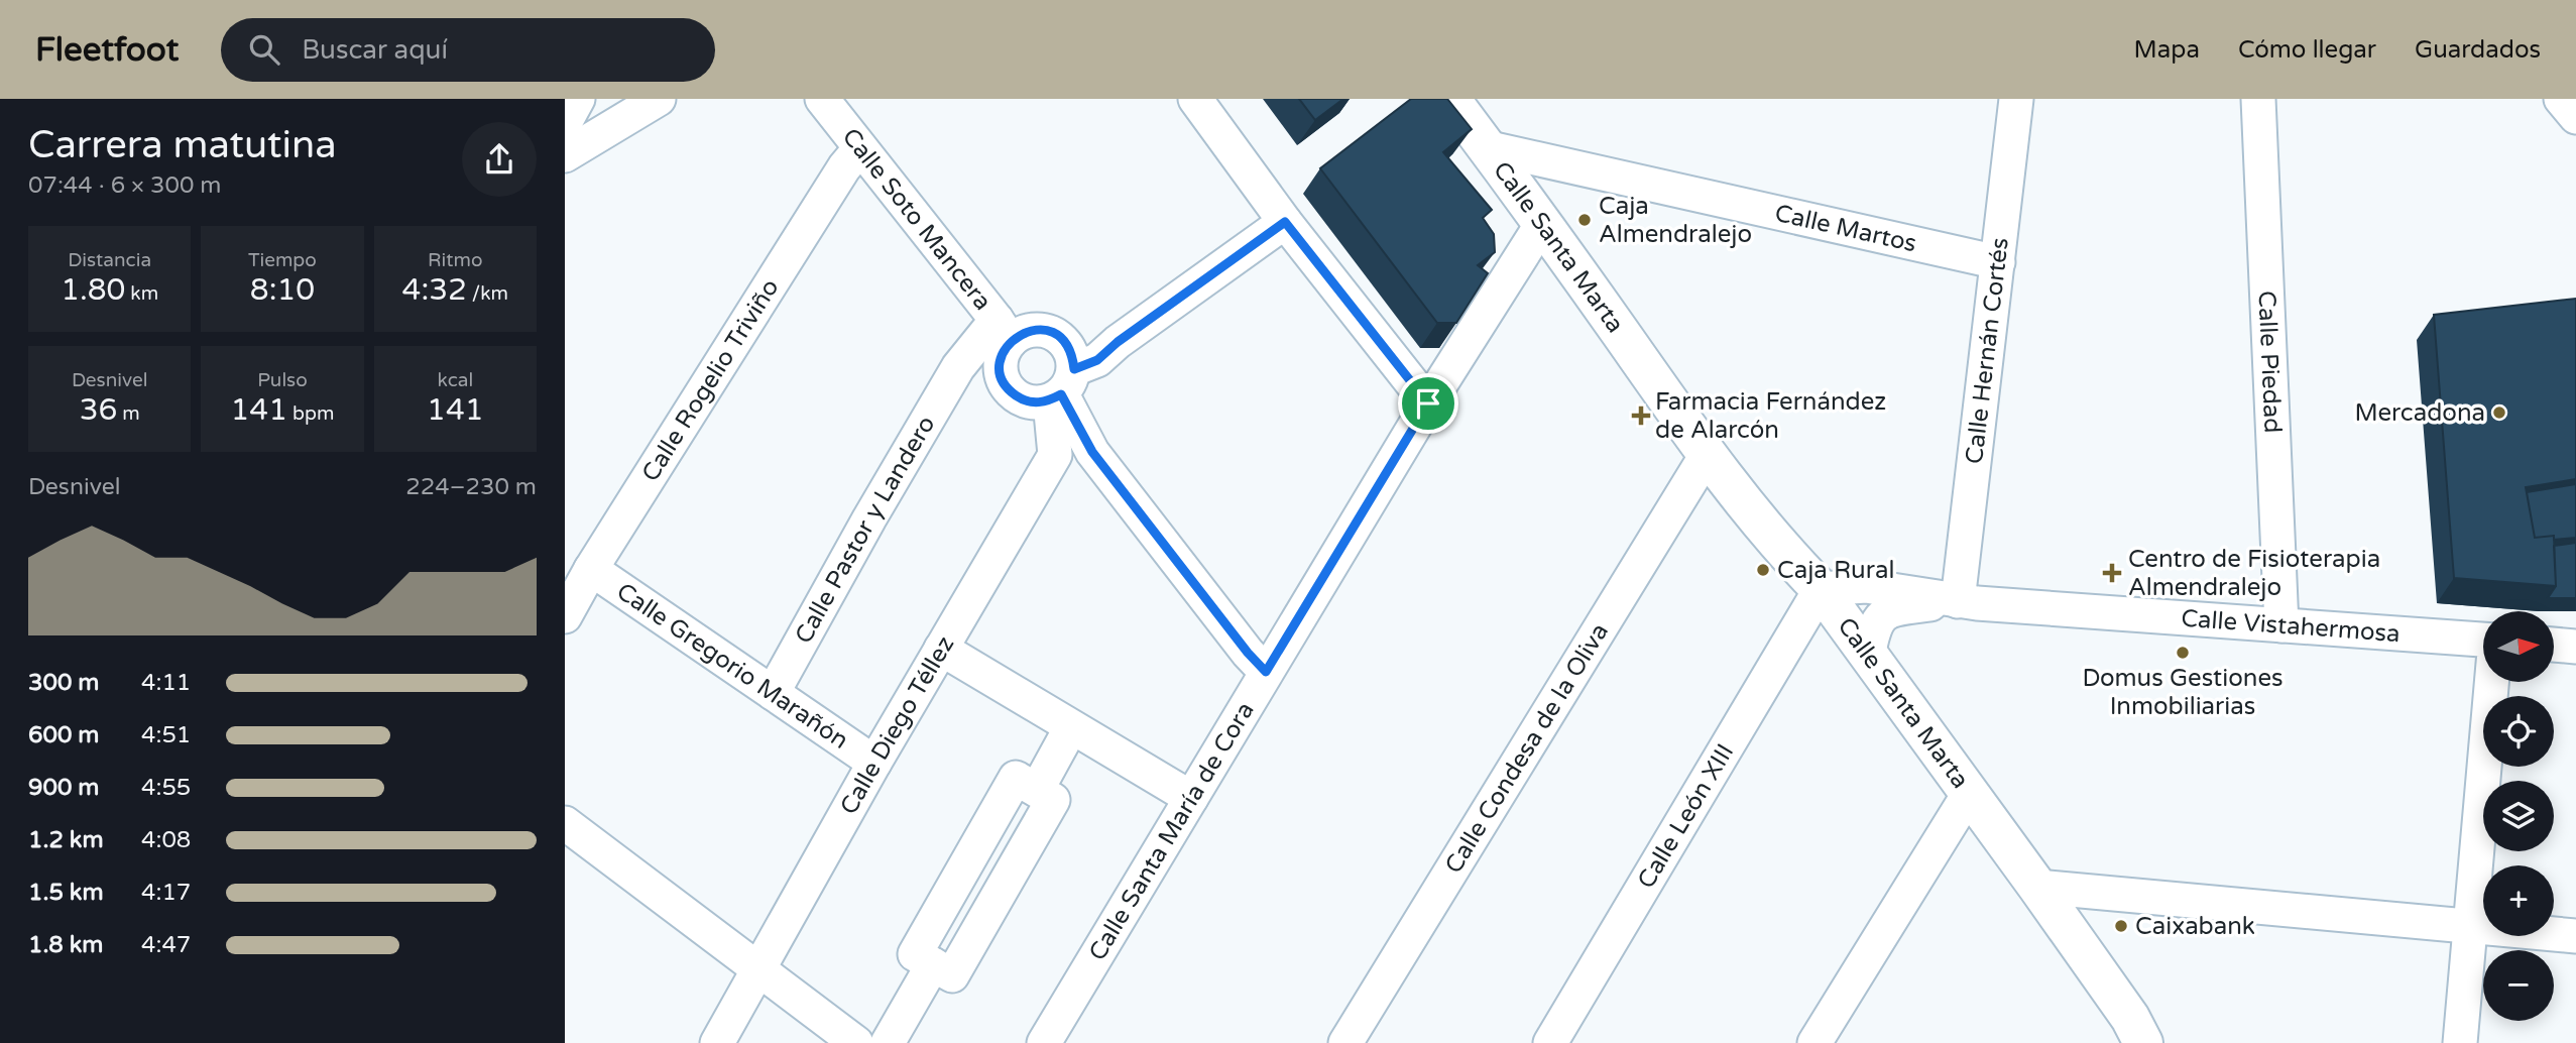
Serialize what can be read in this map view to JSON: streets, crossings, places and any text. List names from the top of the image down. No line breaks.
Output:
{"streets":{"street":["Calle Soto Mancera","Calle Martos","Calle Santa Marta","Calle Hernán Cortés","Calle Piedad","Calle Rogelio Triviño","Calle Pastor y Landero","Calle Vistahermosa","Calle Gregorio Marañón","Calle Diego Téllez","Calle Condesa de la Oliva","Calle León XIII","Calle Santa María de Cora"]},"crossings":[["Calle Soto Mancera","Calle Rogelio Triviño"],["Calle Soto Mancera","Calle Pastor y Landero"],["Calle Soto Mancera","Calle Diego Téllez"],["Calle Martos","Calle Santa Marta"],["Calle Martos","Calle Hernán Cortés"],["Calle Santa Marta","Calle Vistahermosa"],["Calle Santa Marta","Calle Condesa de la Oliva"],["Calle Santa Marta","Calle León XIII"],["Calle Santa Marta","Calle Santa María de Cora"],["Calle Hernán Cortés","Calle Vistahermosa"],["Calle Piedad","Calle Vistahermosa"],["Calle Rogelio Triviño","Calle Gregorio Marañón"],["Calle Pastor y Landero","Calle Gregorio Marañón"],["Calle Pastor y Landero","Calle Diego Téllez"],["Calle Vistahermosa","Calle León XIII"],["Calle Gregorio Marañón","Calle Diego Téllez"]],"places":{"other":["Caja Almendralejo","Mercadona","Caja Rural","Domus Gestiones Inmobiliarias","Caixabank"],"health":["Farmacia Fernández de Alarcón","Centro de Fisioterapia Almendralejo"]},"north":"right","page":{"header":"Fleetfoot","search":"Buscar aquí","nav":["Mapa","Cómo llegar","Guardados"],"heading":["Carrera matutina","07:44 · 6 × 300 m"],"stats":[["Distancia","1.80 km"],["Tiempo","8:10"],["Ritmo","4:32 /km"],["Desnivel","36 m"],["Pulso","141 bpm"],["kcal","141"]],"chart":["Desnivel","224–230 m"],"map_buttons":["+","−"],"list":[{"name":"300 m","note":"4:11"},{"name":"600 m","note":"4:51"},{"name":"900 m","note":"4:55"},{"name":"1.2 km","note":"4:08"},{"name":"1.5 km","note":"4:17"},{"name":"1.8 km","note":"4:47"}]}}
